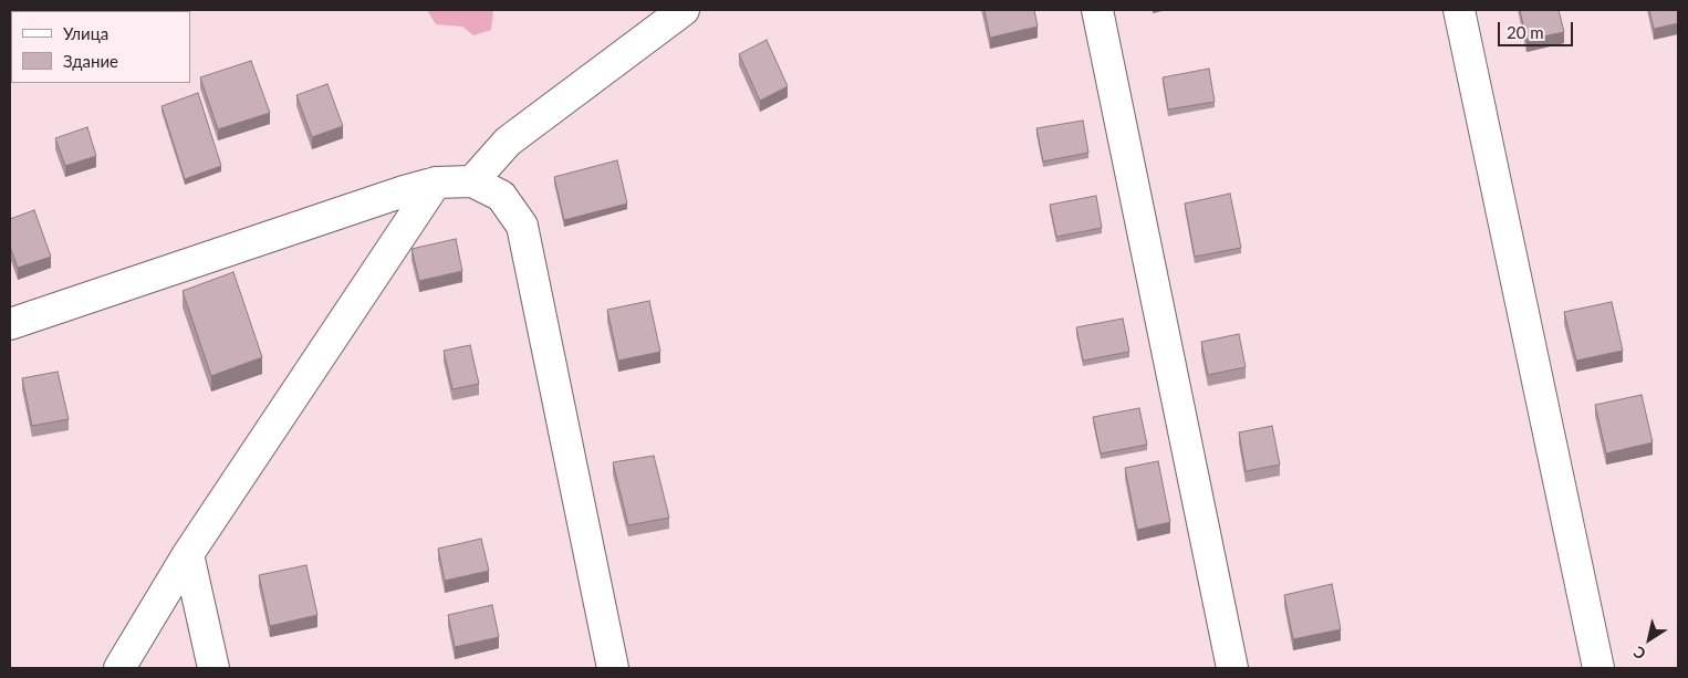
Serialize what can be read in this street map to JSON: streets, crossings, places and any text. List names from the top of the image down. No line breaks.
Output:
{"legend":["Улица","Здание"],"scale_bar":"20 m","north":"bottom left"}
